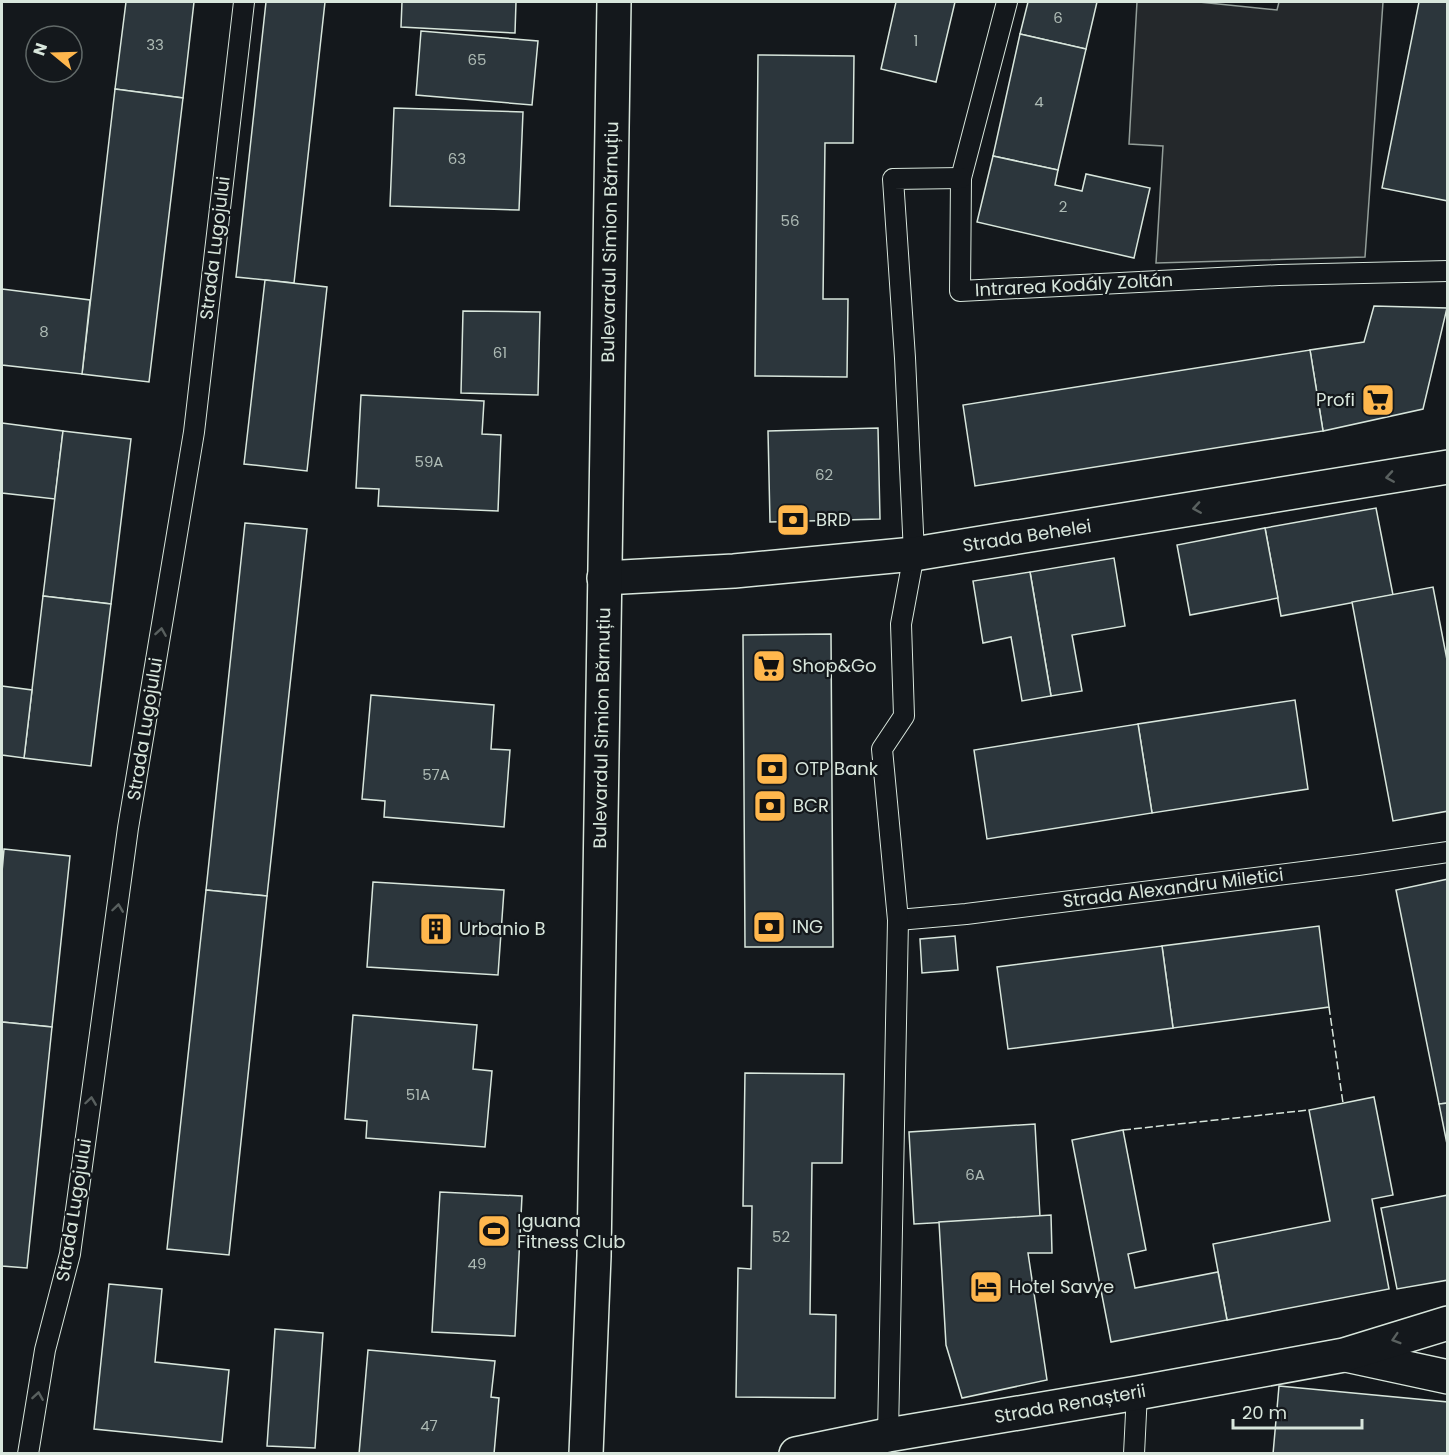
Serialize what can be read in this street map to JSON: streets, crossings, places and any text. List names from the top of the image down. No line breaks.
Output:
{"streets":{"street":["Bulevardul Simion Bărnuțiu","Strada Behelei","Strada Renașterii"],"lane":["Strada Lugojului","Intrarea Kodály Zoltán","Strada Alexandru Miletici"]},"crossings":[["Bulevardul Simion Bărnuțiu","Strada Behelei"]],"one_way":["Strada Lugojului","Strada Behelei"],"places":{"supermarket":["Profi","Shop&Go"],"bank":["BRD","OTP Bank","BCR","ING"],"building":["Urbanio B"],"sports":["Iguana Fitness Club"],"hotel":["Hotel Savye"]},"house_numbers":["6","1","33","65","4","63","2","56","8","61","59A","62","57A","51A","6A","52","49","47"],"scale_bar":"20 m","north":"left"}
